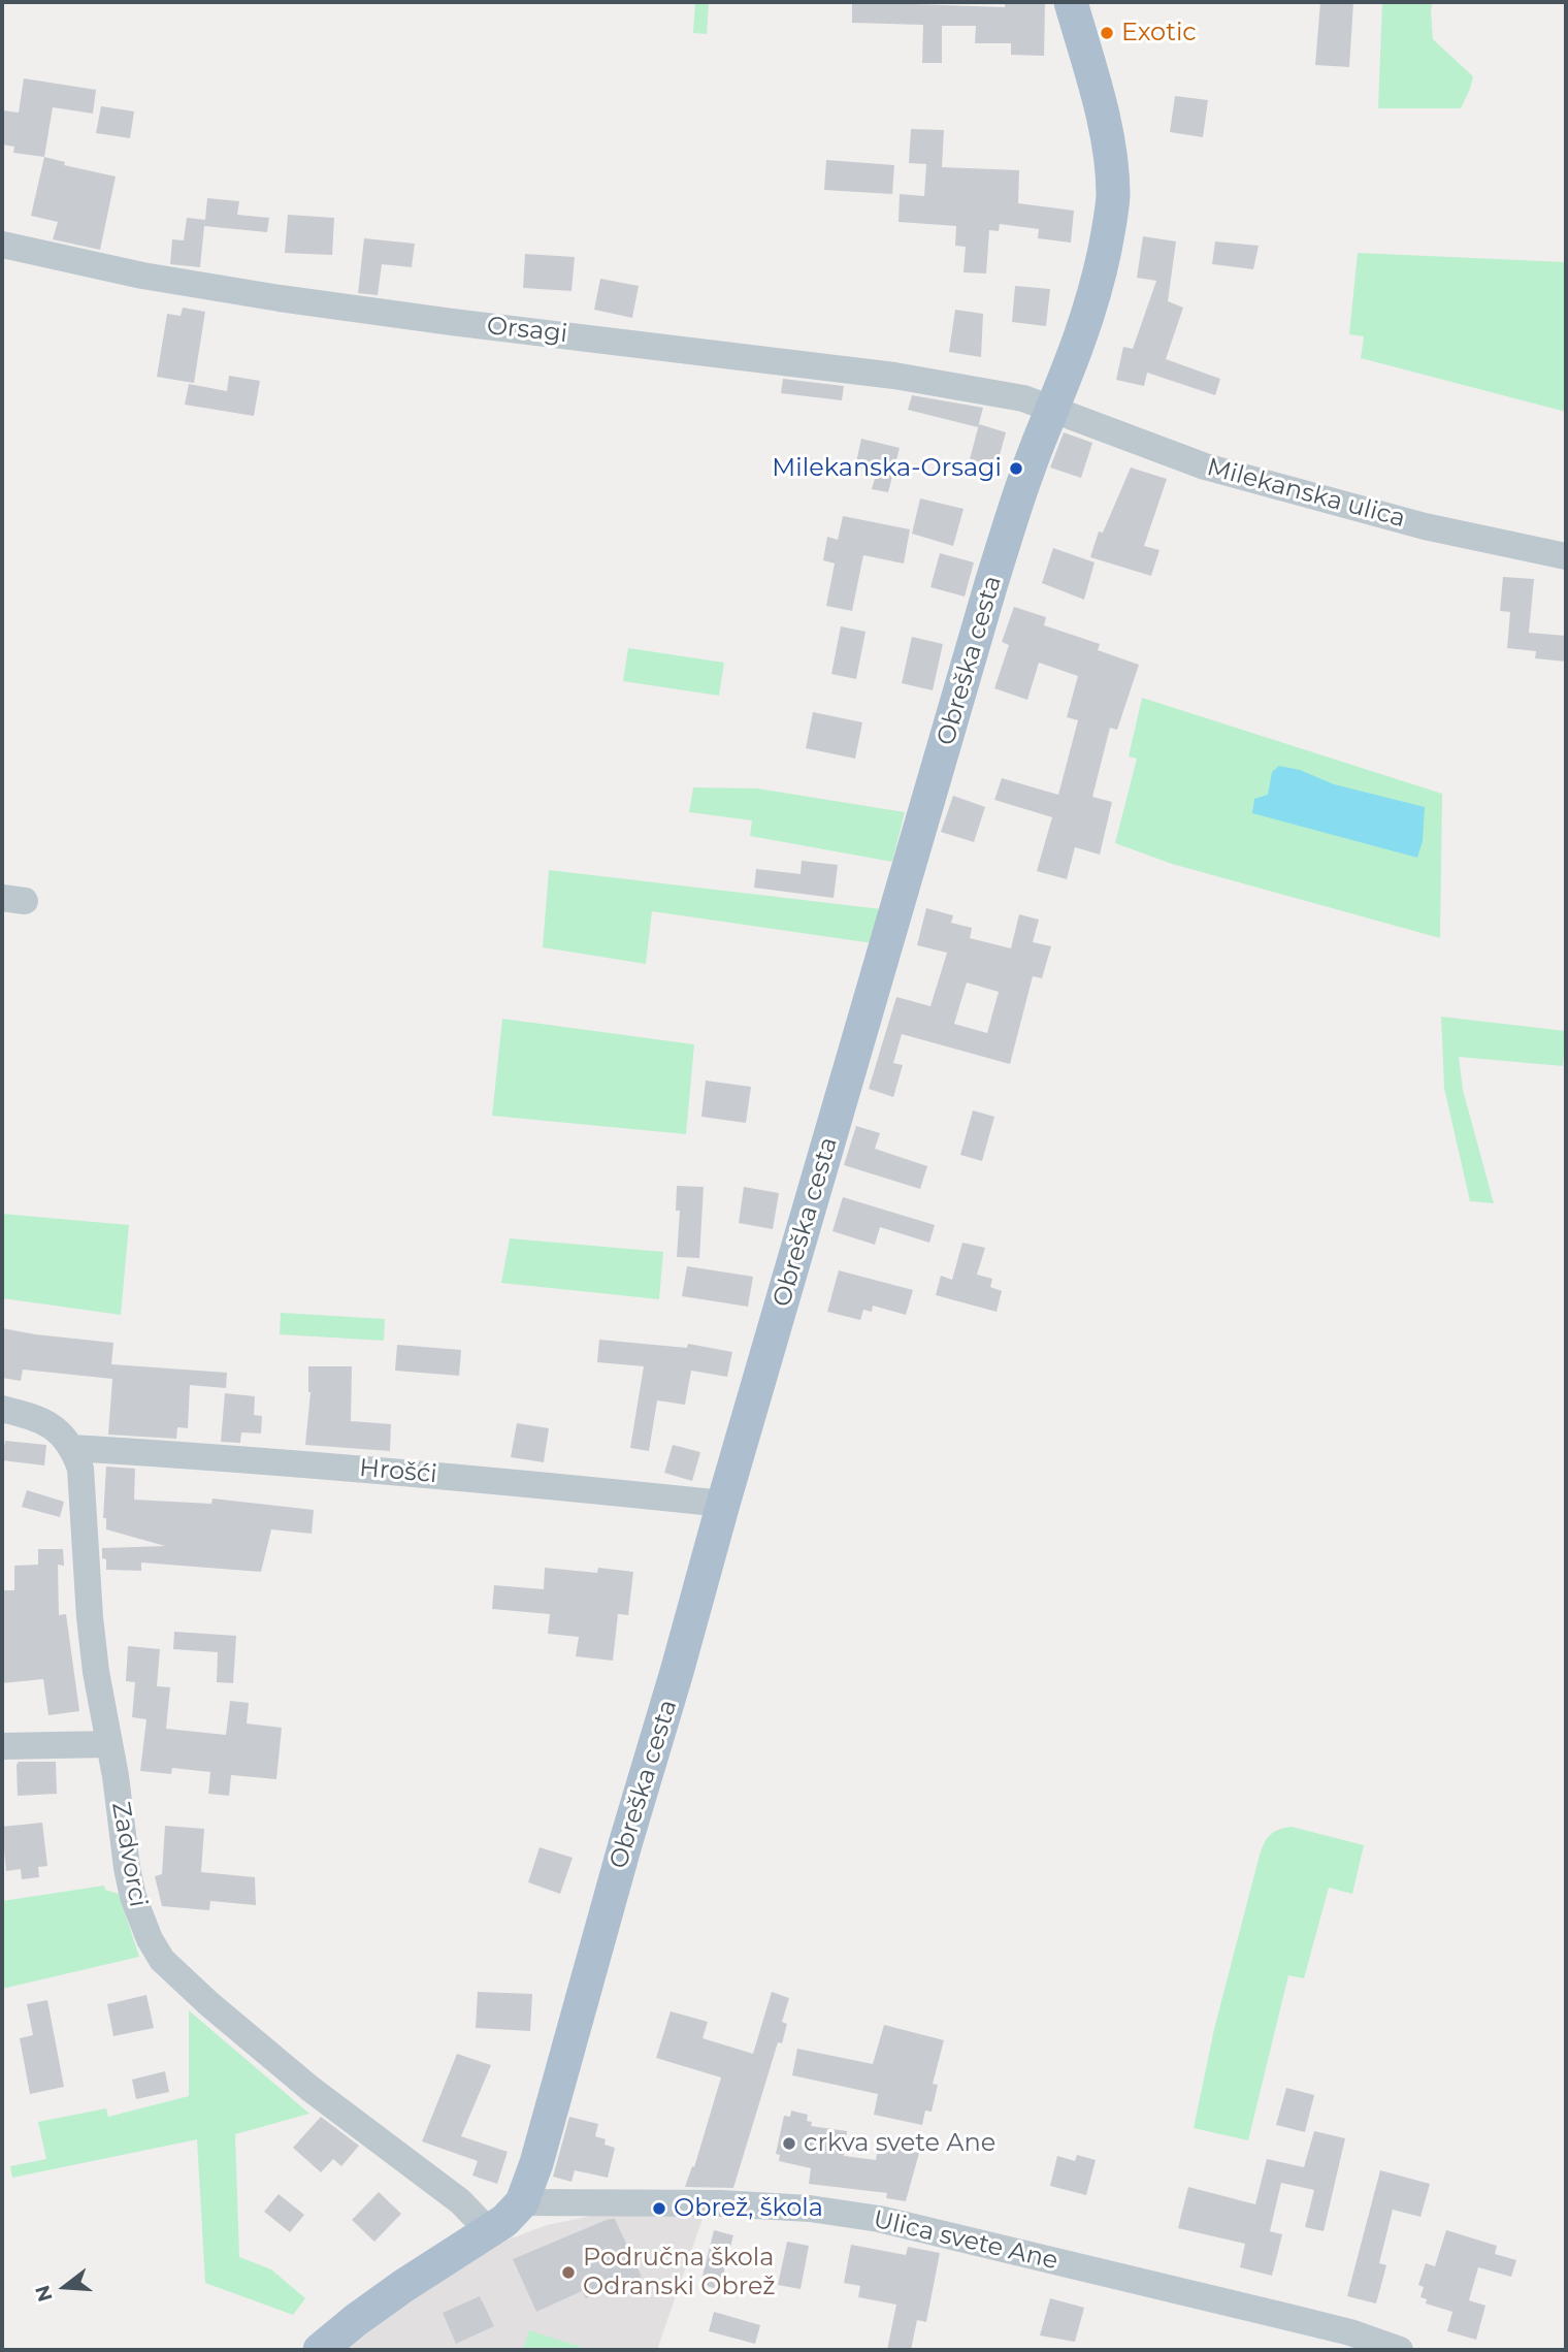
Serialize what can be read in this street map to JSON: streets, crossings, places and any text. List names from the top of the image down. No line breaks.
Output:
{"streets":{"main road":["Obreška cesta"],"street":["Orsagi","Milekanska ulica","Hrošći","Zadvorci","Ulica svete Ane"]},"crossings":[["Orsagi","Milekanska ulica"],["Orsagi","Obreška cesta"],["Milekanska ulica","Obreška cesta"],["Obreška cesta","Hrošći"],["Obreška cesta","Zadvorci"],["Obreška cesta","Ulica svete Ane"],["Hrošći","Zadvorci"]],"places":["Exotic","Milekanska-Orsagi","crkva svete Ane","Obrež, škola","Područna škola Odranski Obrež"],"north":"left"}
